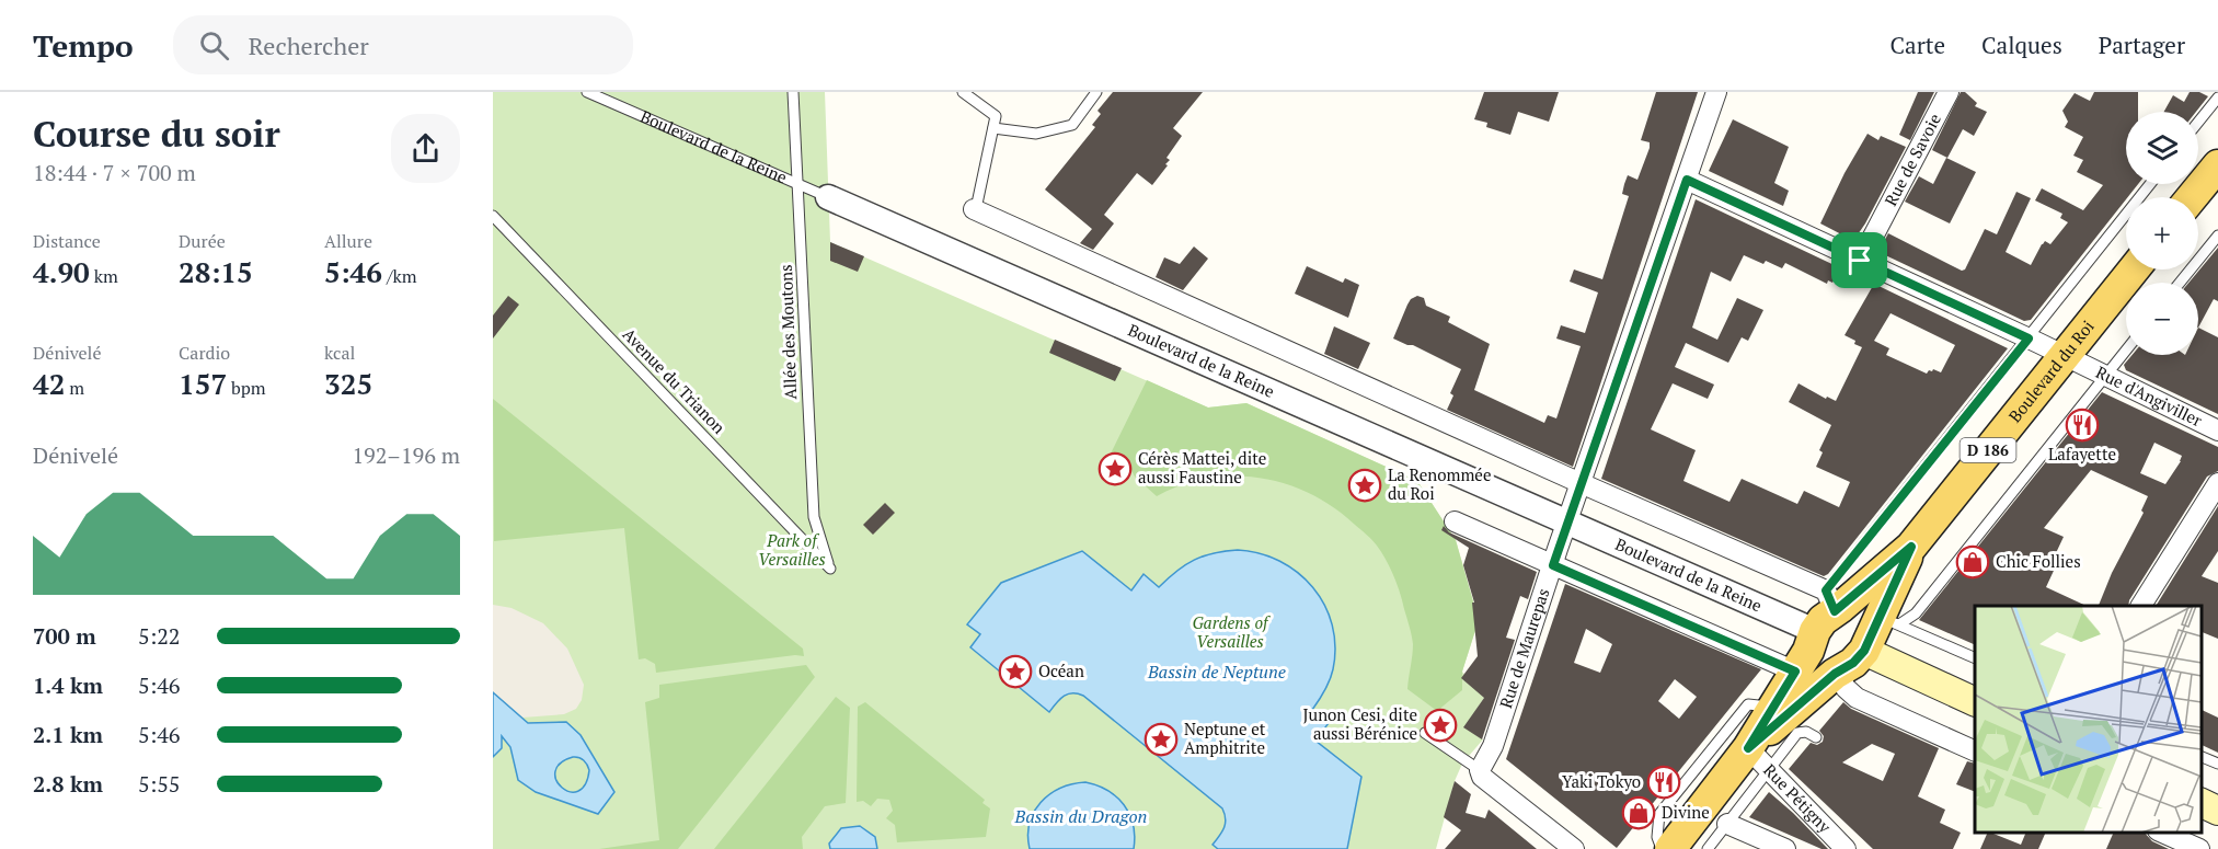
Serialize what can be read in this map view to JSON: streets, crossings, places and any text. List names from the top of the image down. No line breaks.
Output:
{"streets":{"main road":["Boulevard de la Reine","Boulevard du Roi","D 186"],"street":["Rue de Savoie","Rue d'Angiviller","Rue de Maurepas","Rue Pétigny"],"lane":["Allée des Moutons","Avenue du Trianon"]},"crossings":[["Boulevard de la Reine","Allée des Moutons"],["Boulevard de la Reine","Boulevard du Roi"],["Boulevard de la Reine","D 186"],["Boulevard de la Reine","Rue de Maurepas"],["Rue de Savoie","Rue d'Angiviller"],["Allée des Moutons","Avenue du Trianon"],["Boulevard du Roi","Rue d'Angiviller"],["Boulevard du Roi","D 186"],["Rue d'Angiviller","Rue de Maurepas"],["D 186","Rue Pétigny"]],"water":["Bassin de Neptune","Bassin du Dragon"],"parks":["Park of Versailles","Gardens of Versailles"],"places":{"restaurant":["Lafayette","Yaki Tokyo"],"place":["Cérès Mattei, dite aussi Faustine","La Renommée du Roi","Océan","Junon Cesi, dite aussi Bérénice","Neptune et Amphitrite"],"shop":["Chic Follies","Divine"]},"page":{"header":"Tempo","search":"Rechercher","nav":["Carte","Calques","Partager"],"heading":["Course du soir","18:44 · 7 × 700 m"],"map_buttons":["+","−"],"stats":[["Distance","4.90 km"],["Durée","28:15"],["Allure","5:46 /km"],["Dénivelé","42 m"],["Cardio","157 bpm"],["kcal","325"]],"chart":["Dénivelé","192–196 m"],"list":[{"name":"700 m","note":"5:22"},{"name":"1.4 km","note":"5:46"},{"name":"2.1 km","note":"5:46"},{"name":"2.8 km","note":"5:55"}]}}
